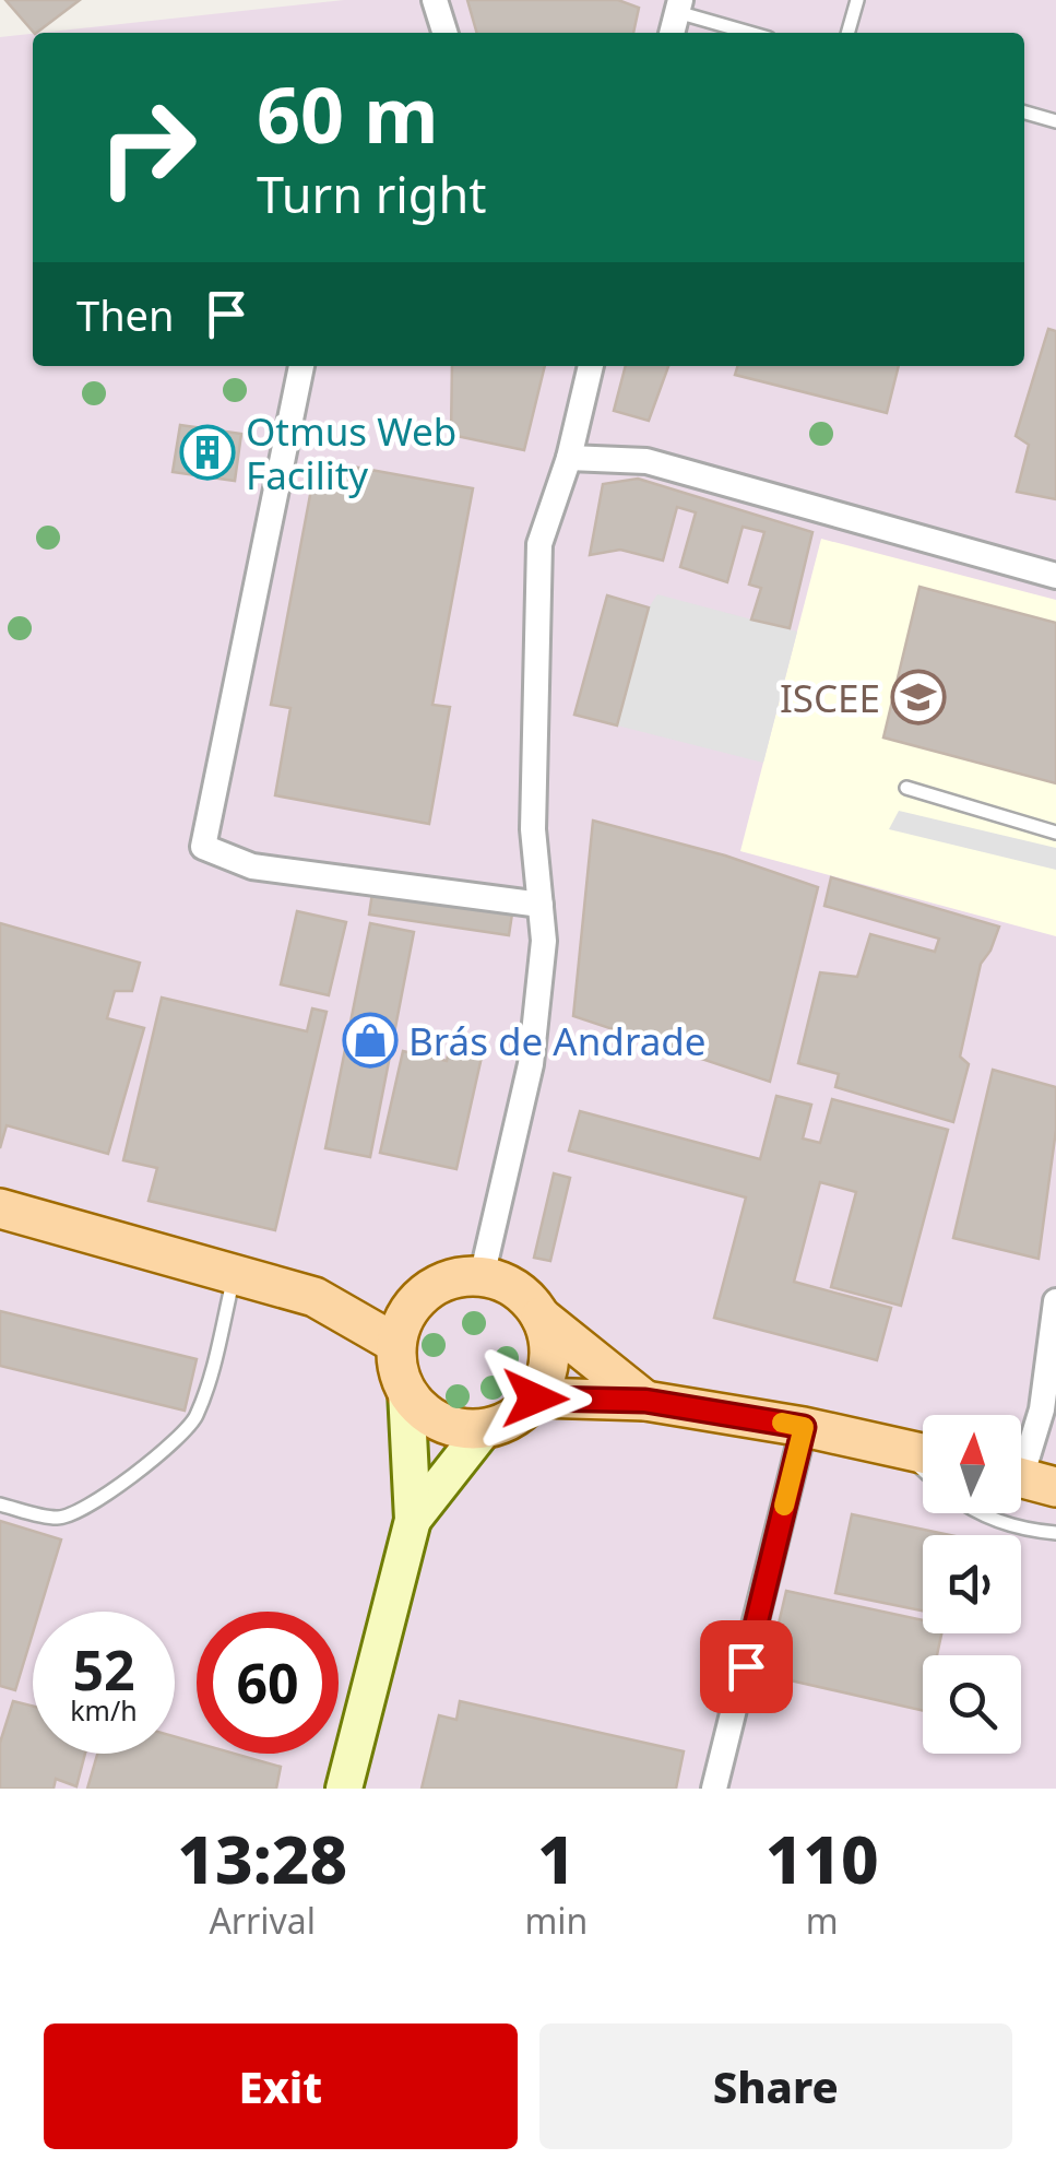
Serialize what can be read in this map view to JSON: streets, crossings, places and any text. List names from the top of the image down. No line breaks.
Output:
{"places":{"building":["Otmus Web Facility"],"school or university":["ISCEE"],"shop":["Brás de Andrade"]},"north":"top","page":{"turn":["60 m","Turn right"],"then":"Then","speed":"52 km/h","limit":"60","eta":["13:28","Arrival","1","min","110","m"],"buttons":["Exit","Share"]}}
